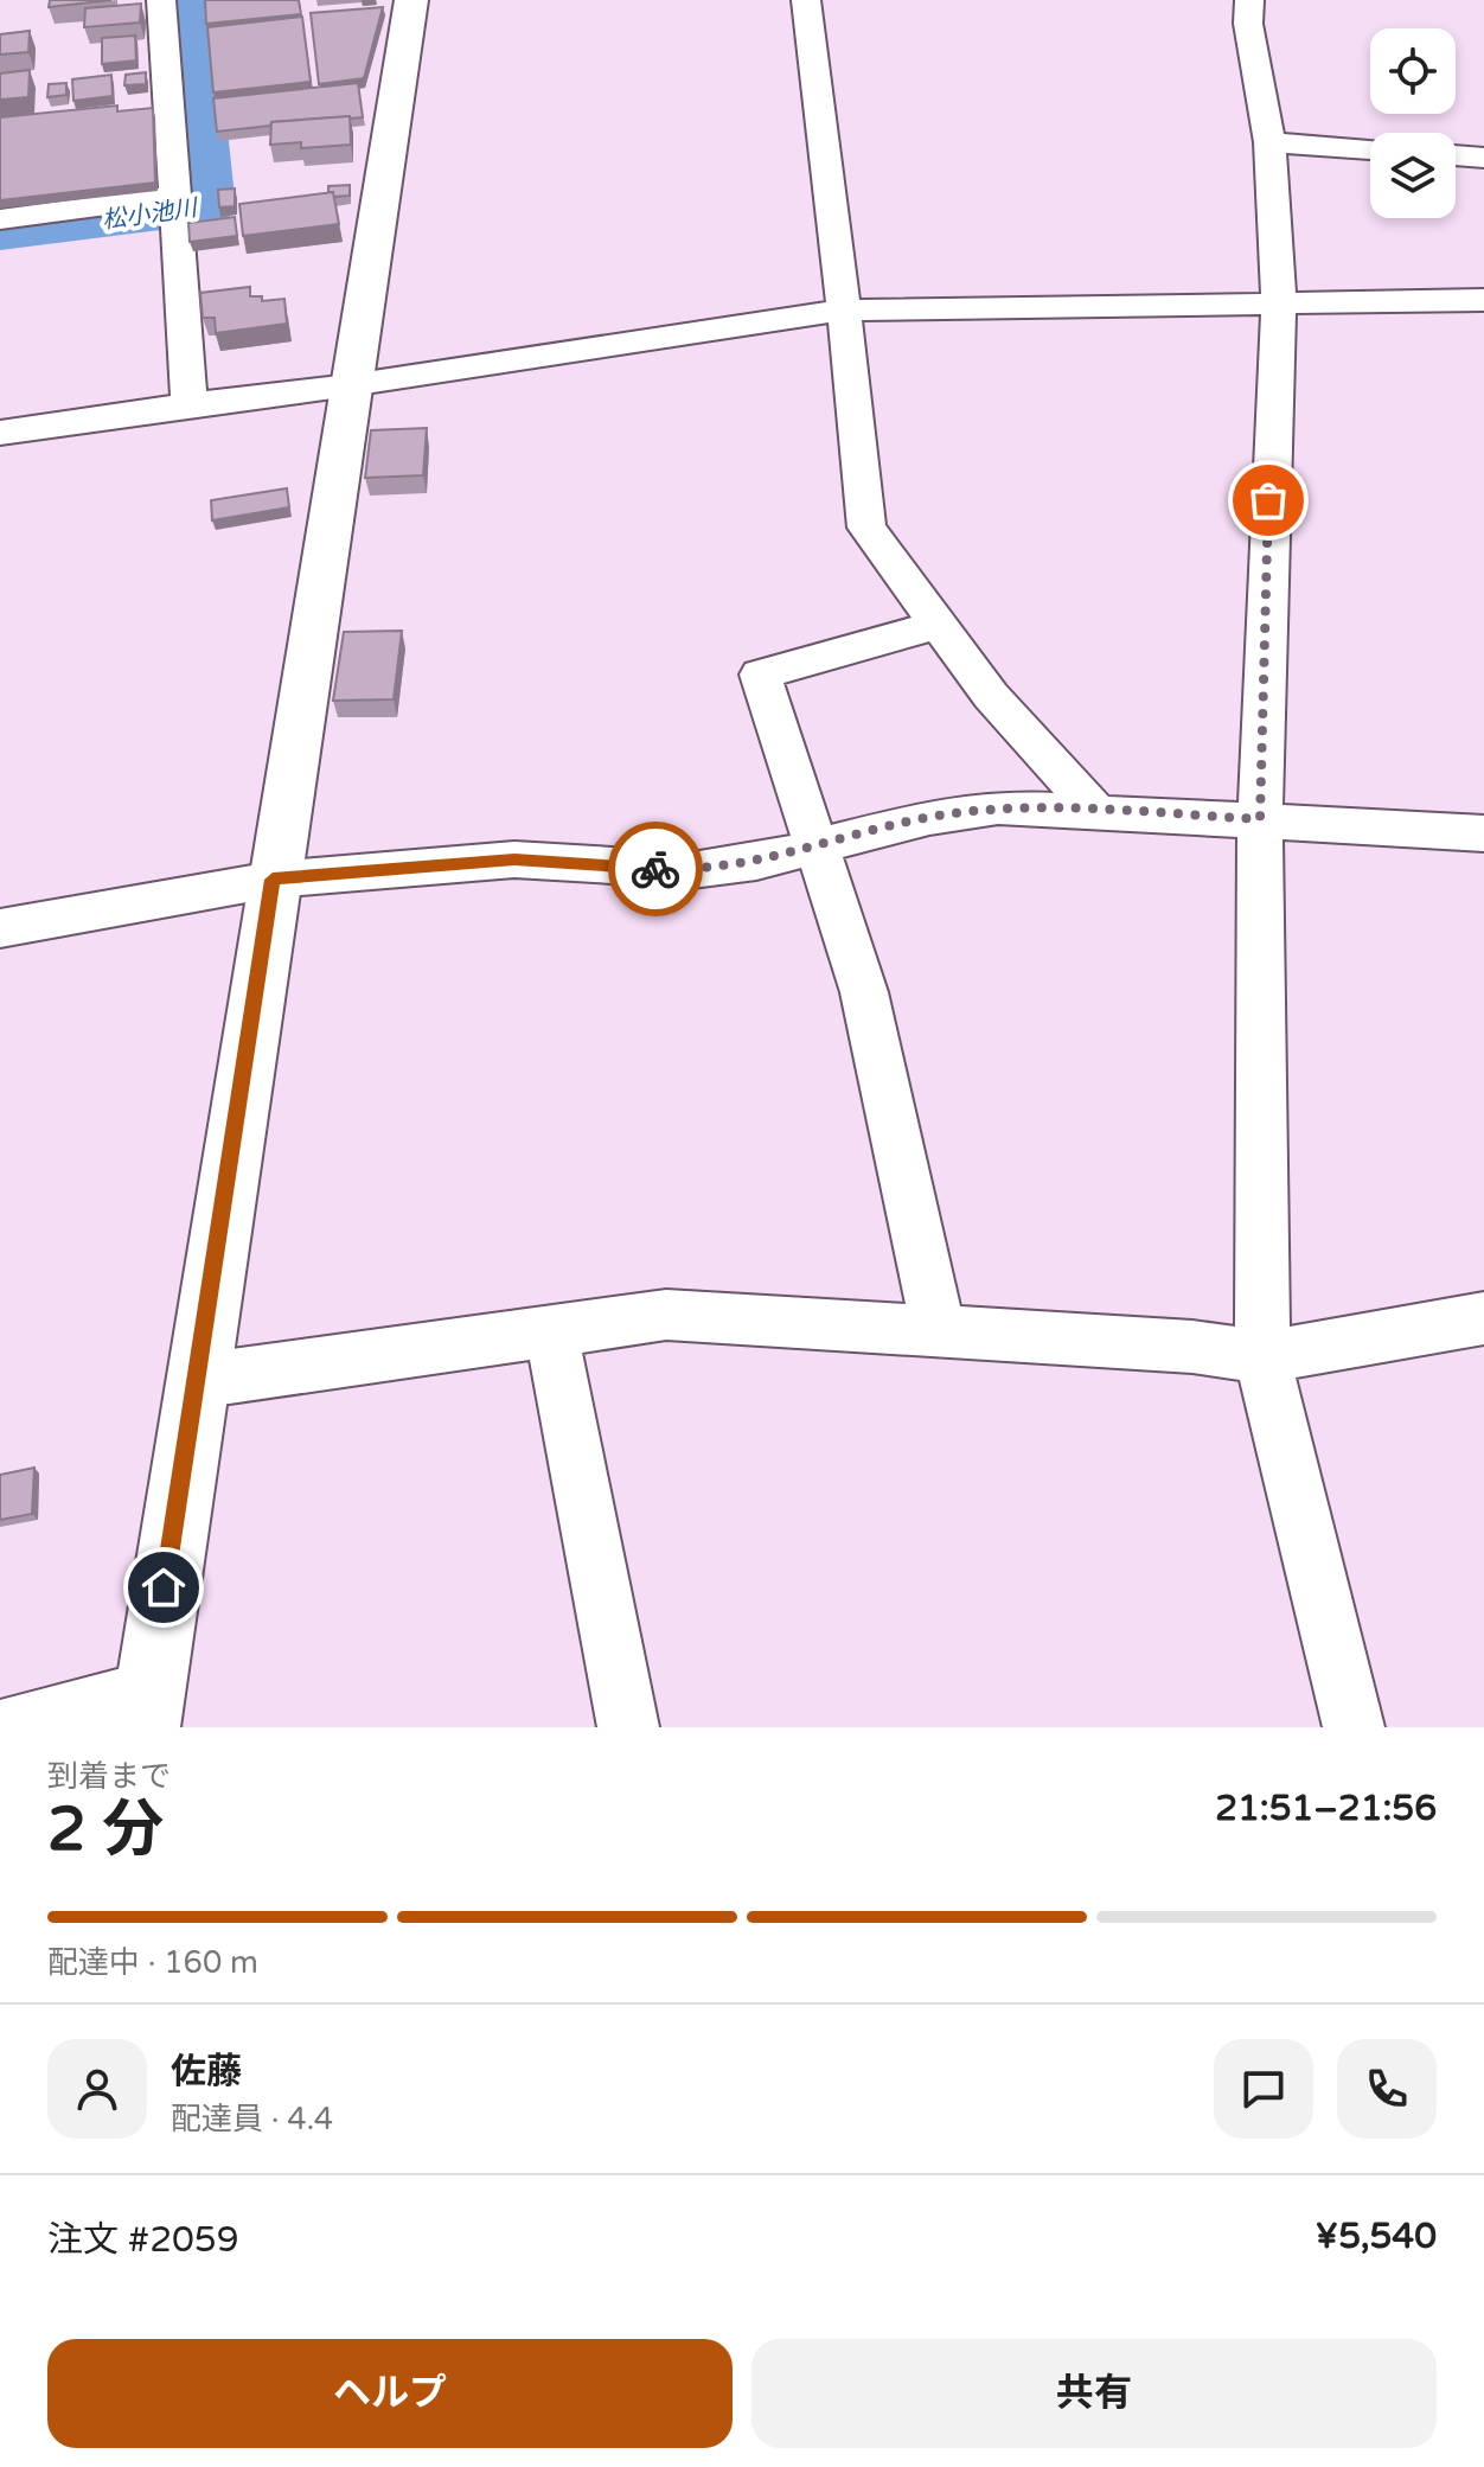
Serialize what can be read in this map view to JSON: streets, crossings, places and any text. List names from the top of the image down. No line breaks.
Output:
{"water":["松小池川"],"page":{"heading":["2 分","到着まで","21:51–21:56"],"panel":["佐藤","配達員 · 4.4","注文 #2059","¥5,540"],"bar":"配達中 · 160 m","buttons":["ヘルプ","共有"]}}
